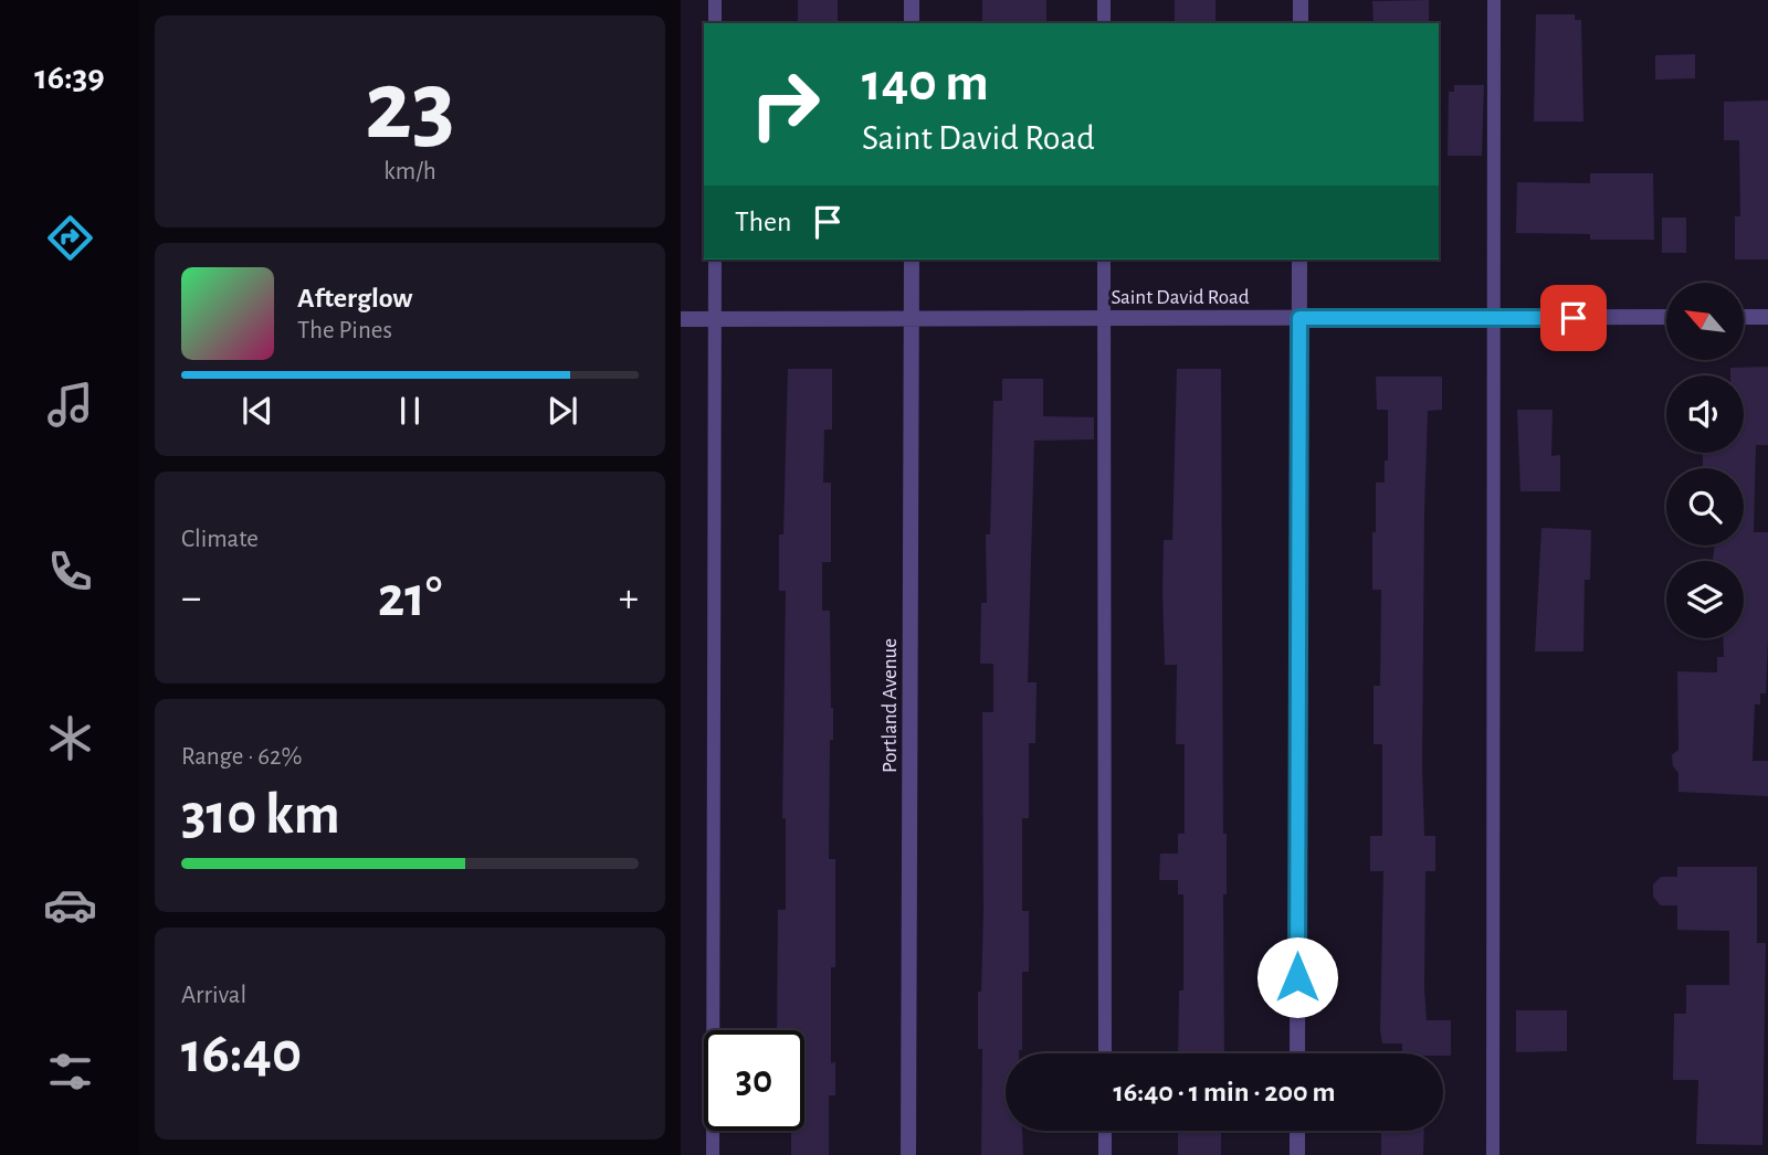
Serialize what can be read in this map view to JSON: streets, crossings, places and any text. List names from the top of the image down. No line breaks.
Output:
{"streets":{"street":["Saint David Road","Portland Avenue"]},"crossings":[["Saint David Road","Portland Avenue"]],"north":"top left","page":{"tabs":"16:39","tile":[["23","km/h"],"Climate",["Range · 62%","310 km"],["Arrival","16:40"]],"turn":["140 m","Saint David Road"],"then":"Then","song":["Afterglow","The Pines"],"heat":["−","21°","+"],"limit":"30","trip":"16:40 · 1 min · 200 m"}}
